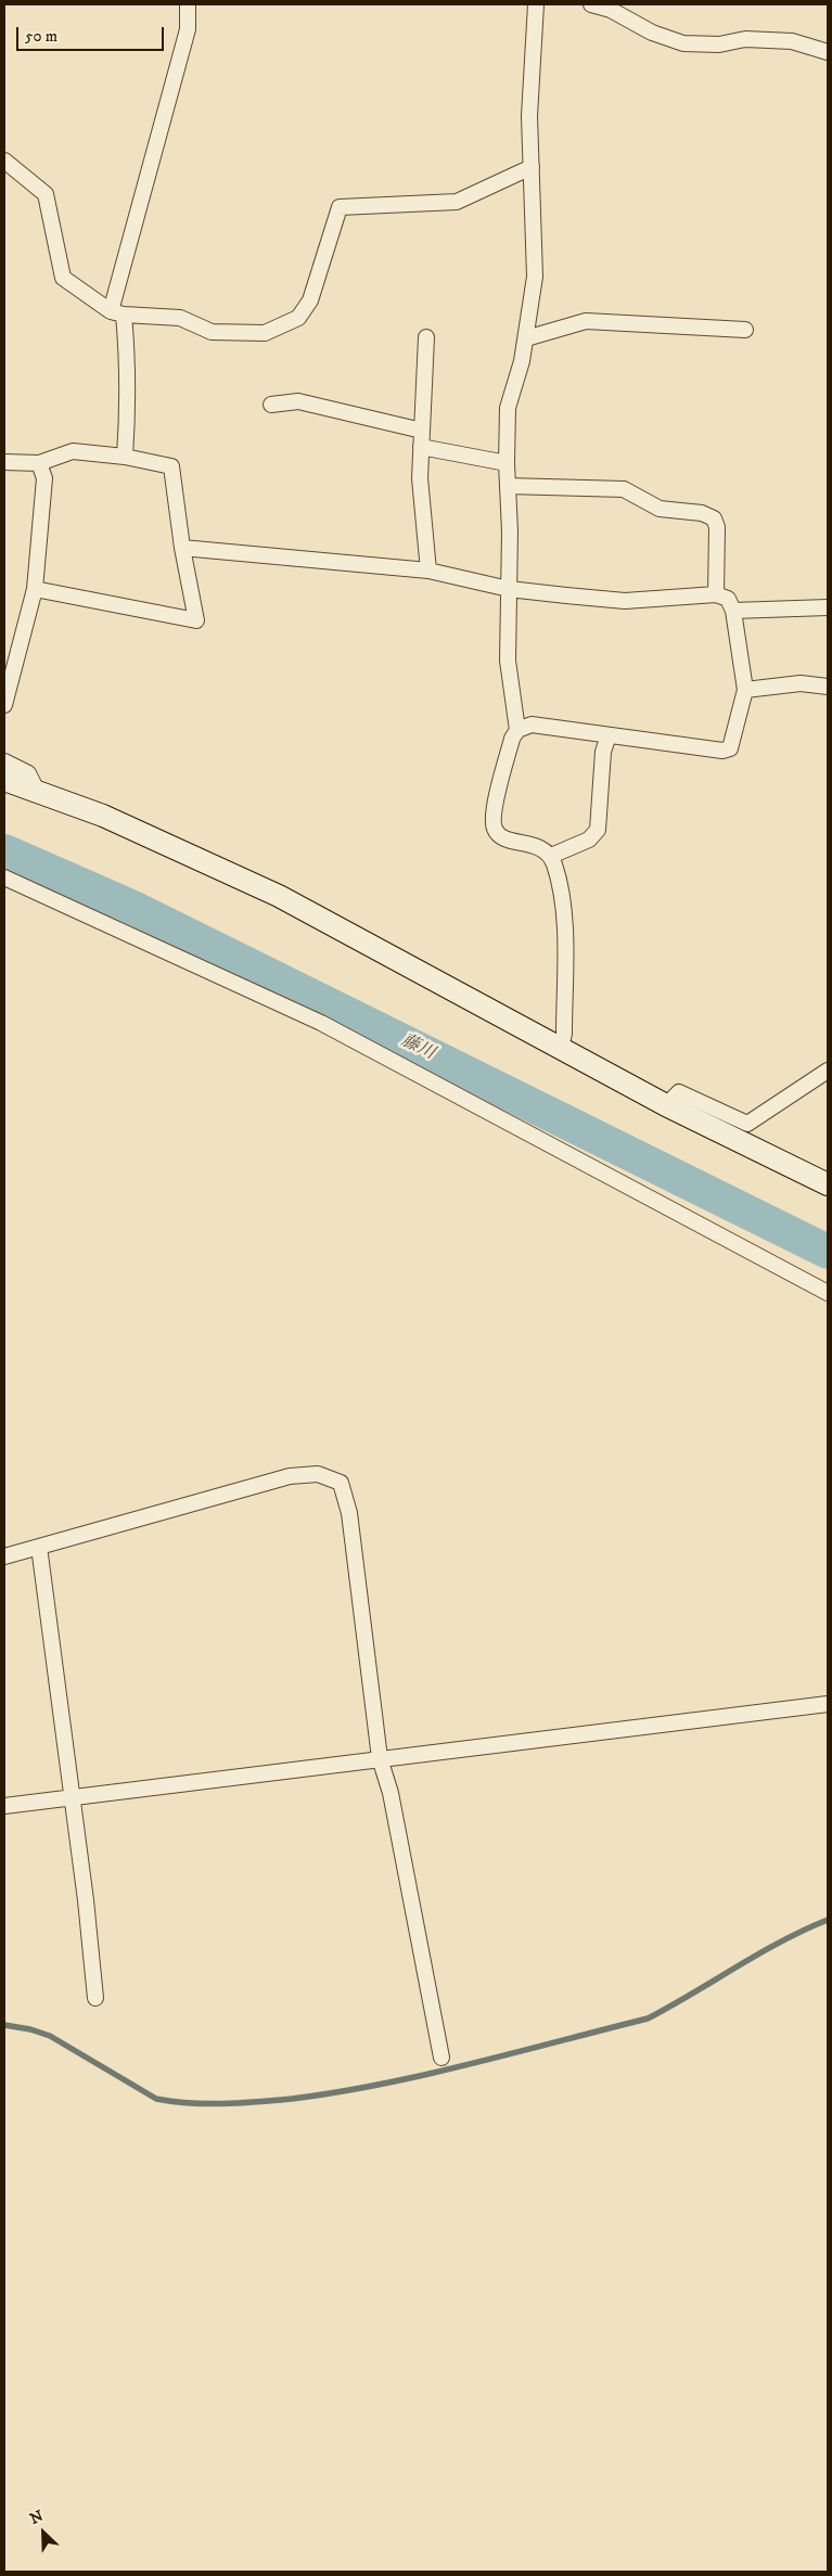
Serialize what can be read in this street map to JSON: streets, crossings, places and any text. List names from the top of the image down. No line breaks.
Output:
{"water":["藤川"],"scale_bar":"50 m","north":"top left"}
